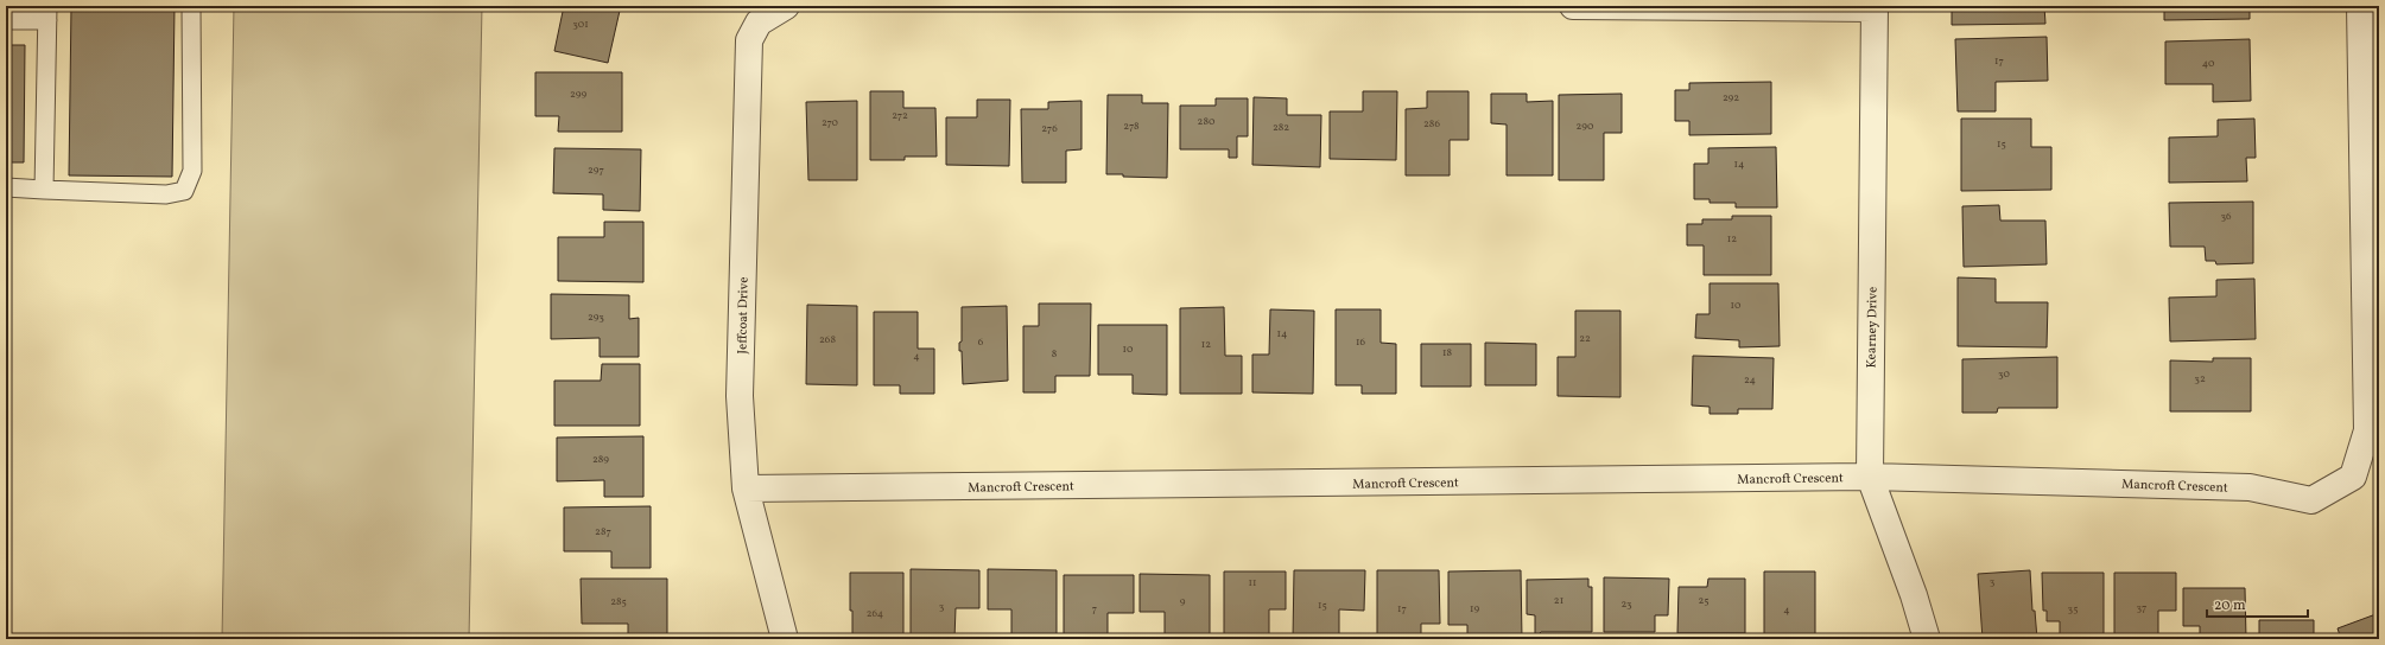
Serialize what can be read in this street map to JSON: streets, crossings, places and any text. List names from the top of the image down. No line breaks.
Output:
{"streets":{"street":["Jeffcoat Drive","Kearney Drive","Mancroft Crescent"]},"crossings":[["Jeffcoat Drive","Mancroft Crescent"],["Kearney Drive","Mancroft Crescent"]],"house_numbers":["301","17","40","299","292","272","280","270","286","278","290","282","276","15","14","297","36","12","10","293","14","22","268","6","16","12","10","18","8","4","30","32","24","289","287","3","11","21","25","285","9","23","15","3","37","7","17","19","35","4","264"],"scale_bar":"20 m"}
